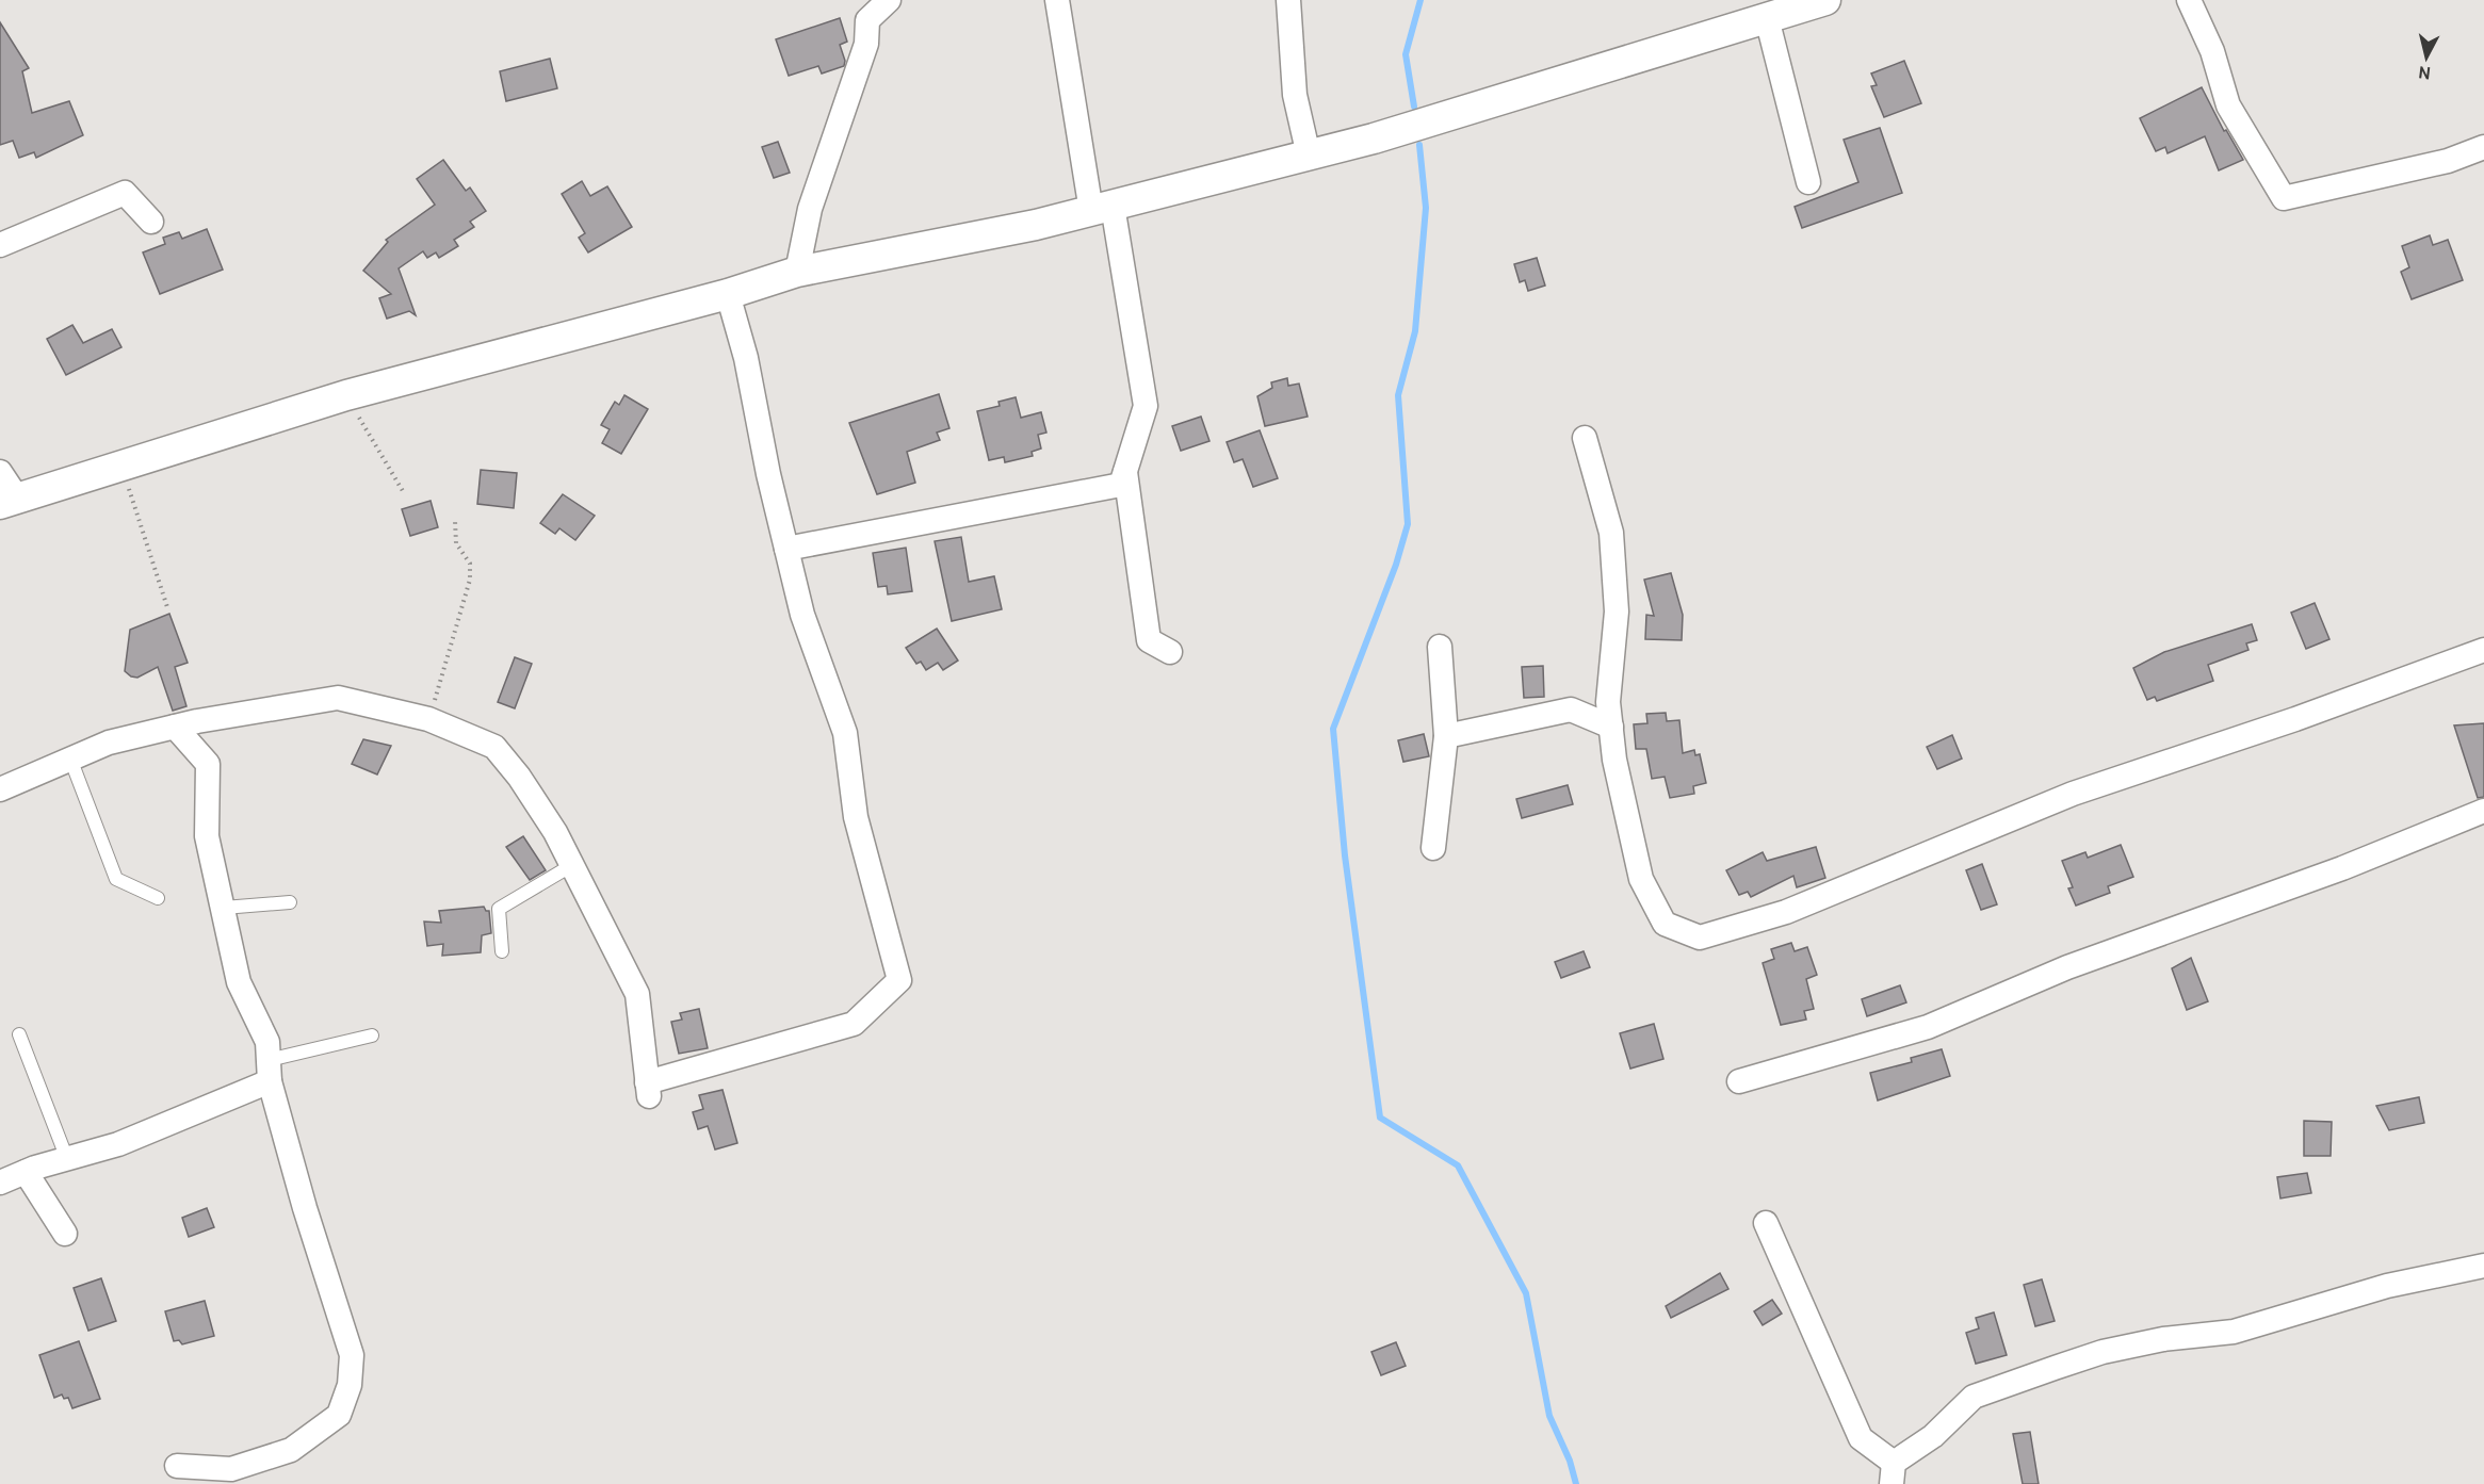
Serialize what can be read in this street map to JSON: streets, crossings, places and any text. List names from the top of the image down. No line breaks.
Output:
{"north":"bottom"}
